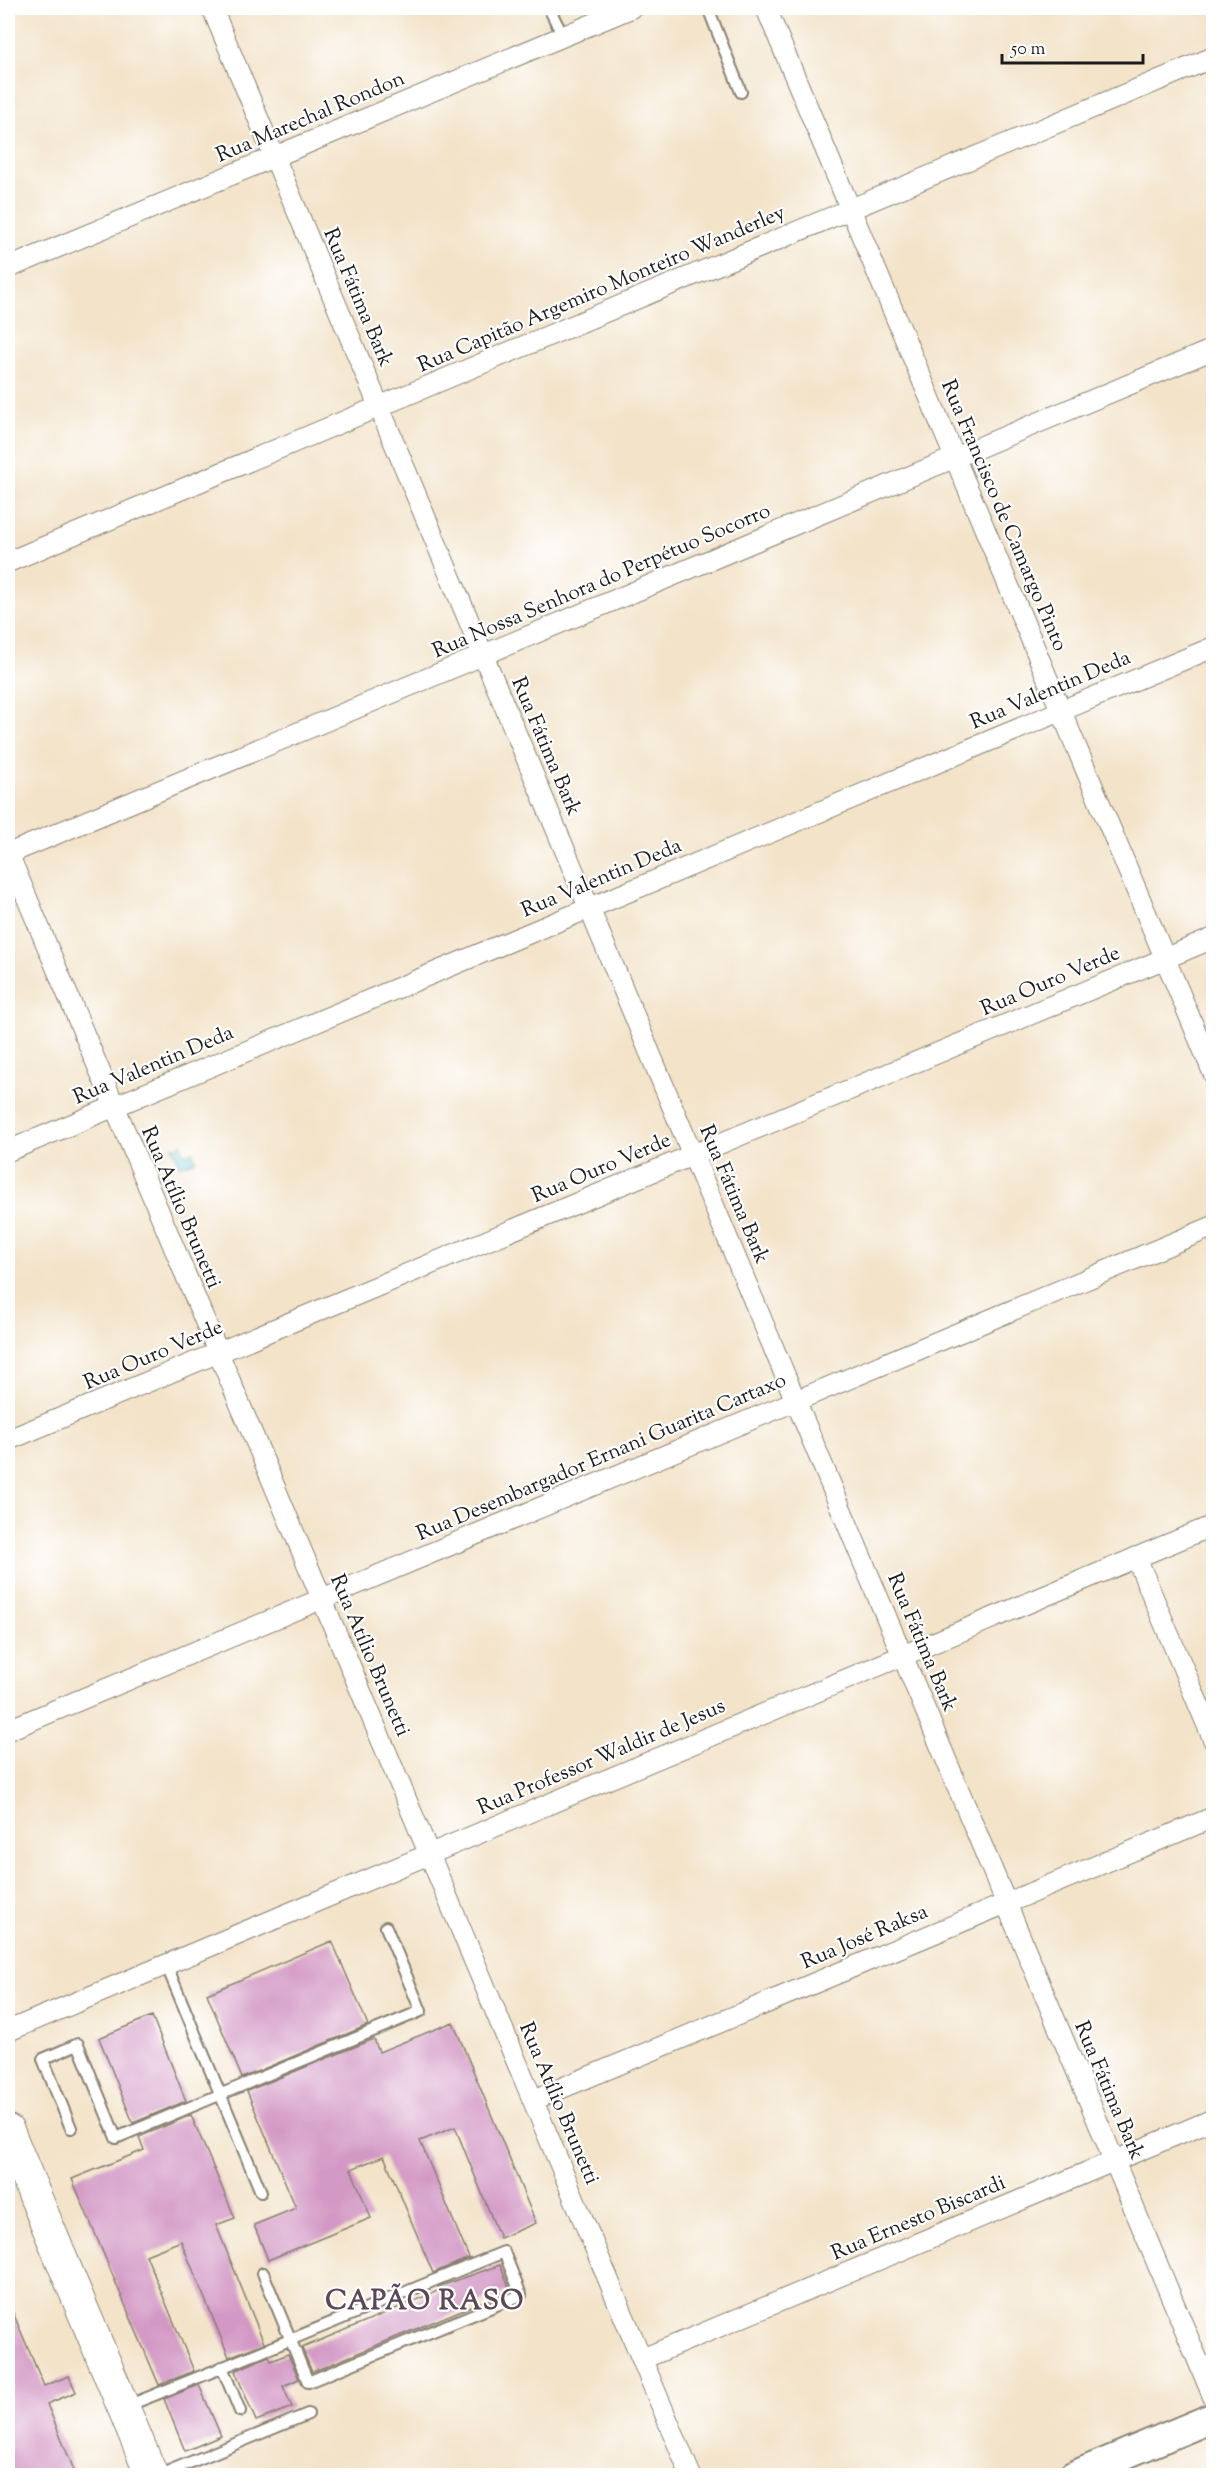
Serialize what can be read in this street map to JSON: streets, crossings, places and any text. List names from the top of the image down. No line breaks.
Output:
{"streets":{"street":["Rua Marechal Rondon","Rua Capitão Argemiro Monteiro Wanderley","Rua Fátima Bark","Rua Francisco de Camargo Pinto","Rua Nossa Senhora do Perpétuo Socorro","Rua Valentin Deda","Rua Ouro Verde","Rua Atílio Brunetti","Rua Desembargador Ernani Guarita Cartaxo","Rua Professor Waldir de Jesus","Rua José Raksa","Rua Ernesto Biscardi"]},"crossings":[["Rua Marechal Rondon","Rua Fátima Bark"],["Rua Capitão Argemiro Monteiro Wanderley","Rua Fátima Bark"],["Rua Capitão Argemiro Monteiro Wanderley","Rua Francisco de Camargo Pinto"],["Rua Fátima Bark","Rua Nossa Senhora do Perpétuo Socorro"],["Rua Fátima Bark","Rua Valentin Deda"],["Rua Fátima Bark","Rua Ouro Verde"],["Rua Fátima Bark","Rua Desembargador Ernani Guarita Cartaxo"],["Rua Fátima Bark","Rua Professor Waldir de Jesus"],["Rua Fátima Bark","Rua José Raksa"],["Rua Fátima Bark","Rua Ernesto Biscardi"],["Rua Francisco de Camargo Pinto","Rua Nossa Senhora do Perpétuo Socorro"],["Rua Francisco de Camargo Pinto","Rua Valentin Deda"],["Rua Francisco de Camargo Pinto","Rua Ouro Verde"],["Rua Nossa Senhora do Perpétuo Socorro","Rua Atílio Brunetti"],["Rua Valentin Deda","Rua Atílio Brunetti"],["Rua Ouro Verde","Rua Atílio Brunetti"],["Rua Atílio Brunetti","Rua Desembargador Ernani Guarita Cartaxo"],["Rua Atílio Brunetti","Rua Professor Waldir de Jesus"],["Rua Atílio Brunetti","Rua José Raksa"],["Rua Atílio Brunetti","Rua Ernesto Biscardi"]],"districts":["CAPÃO RASO"],"scale_bar":"50 m"}
